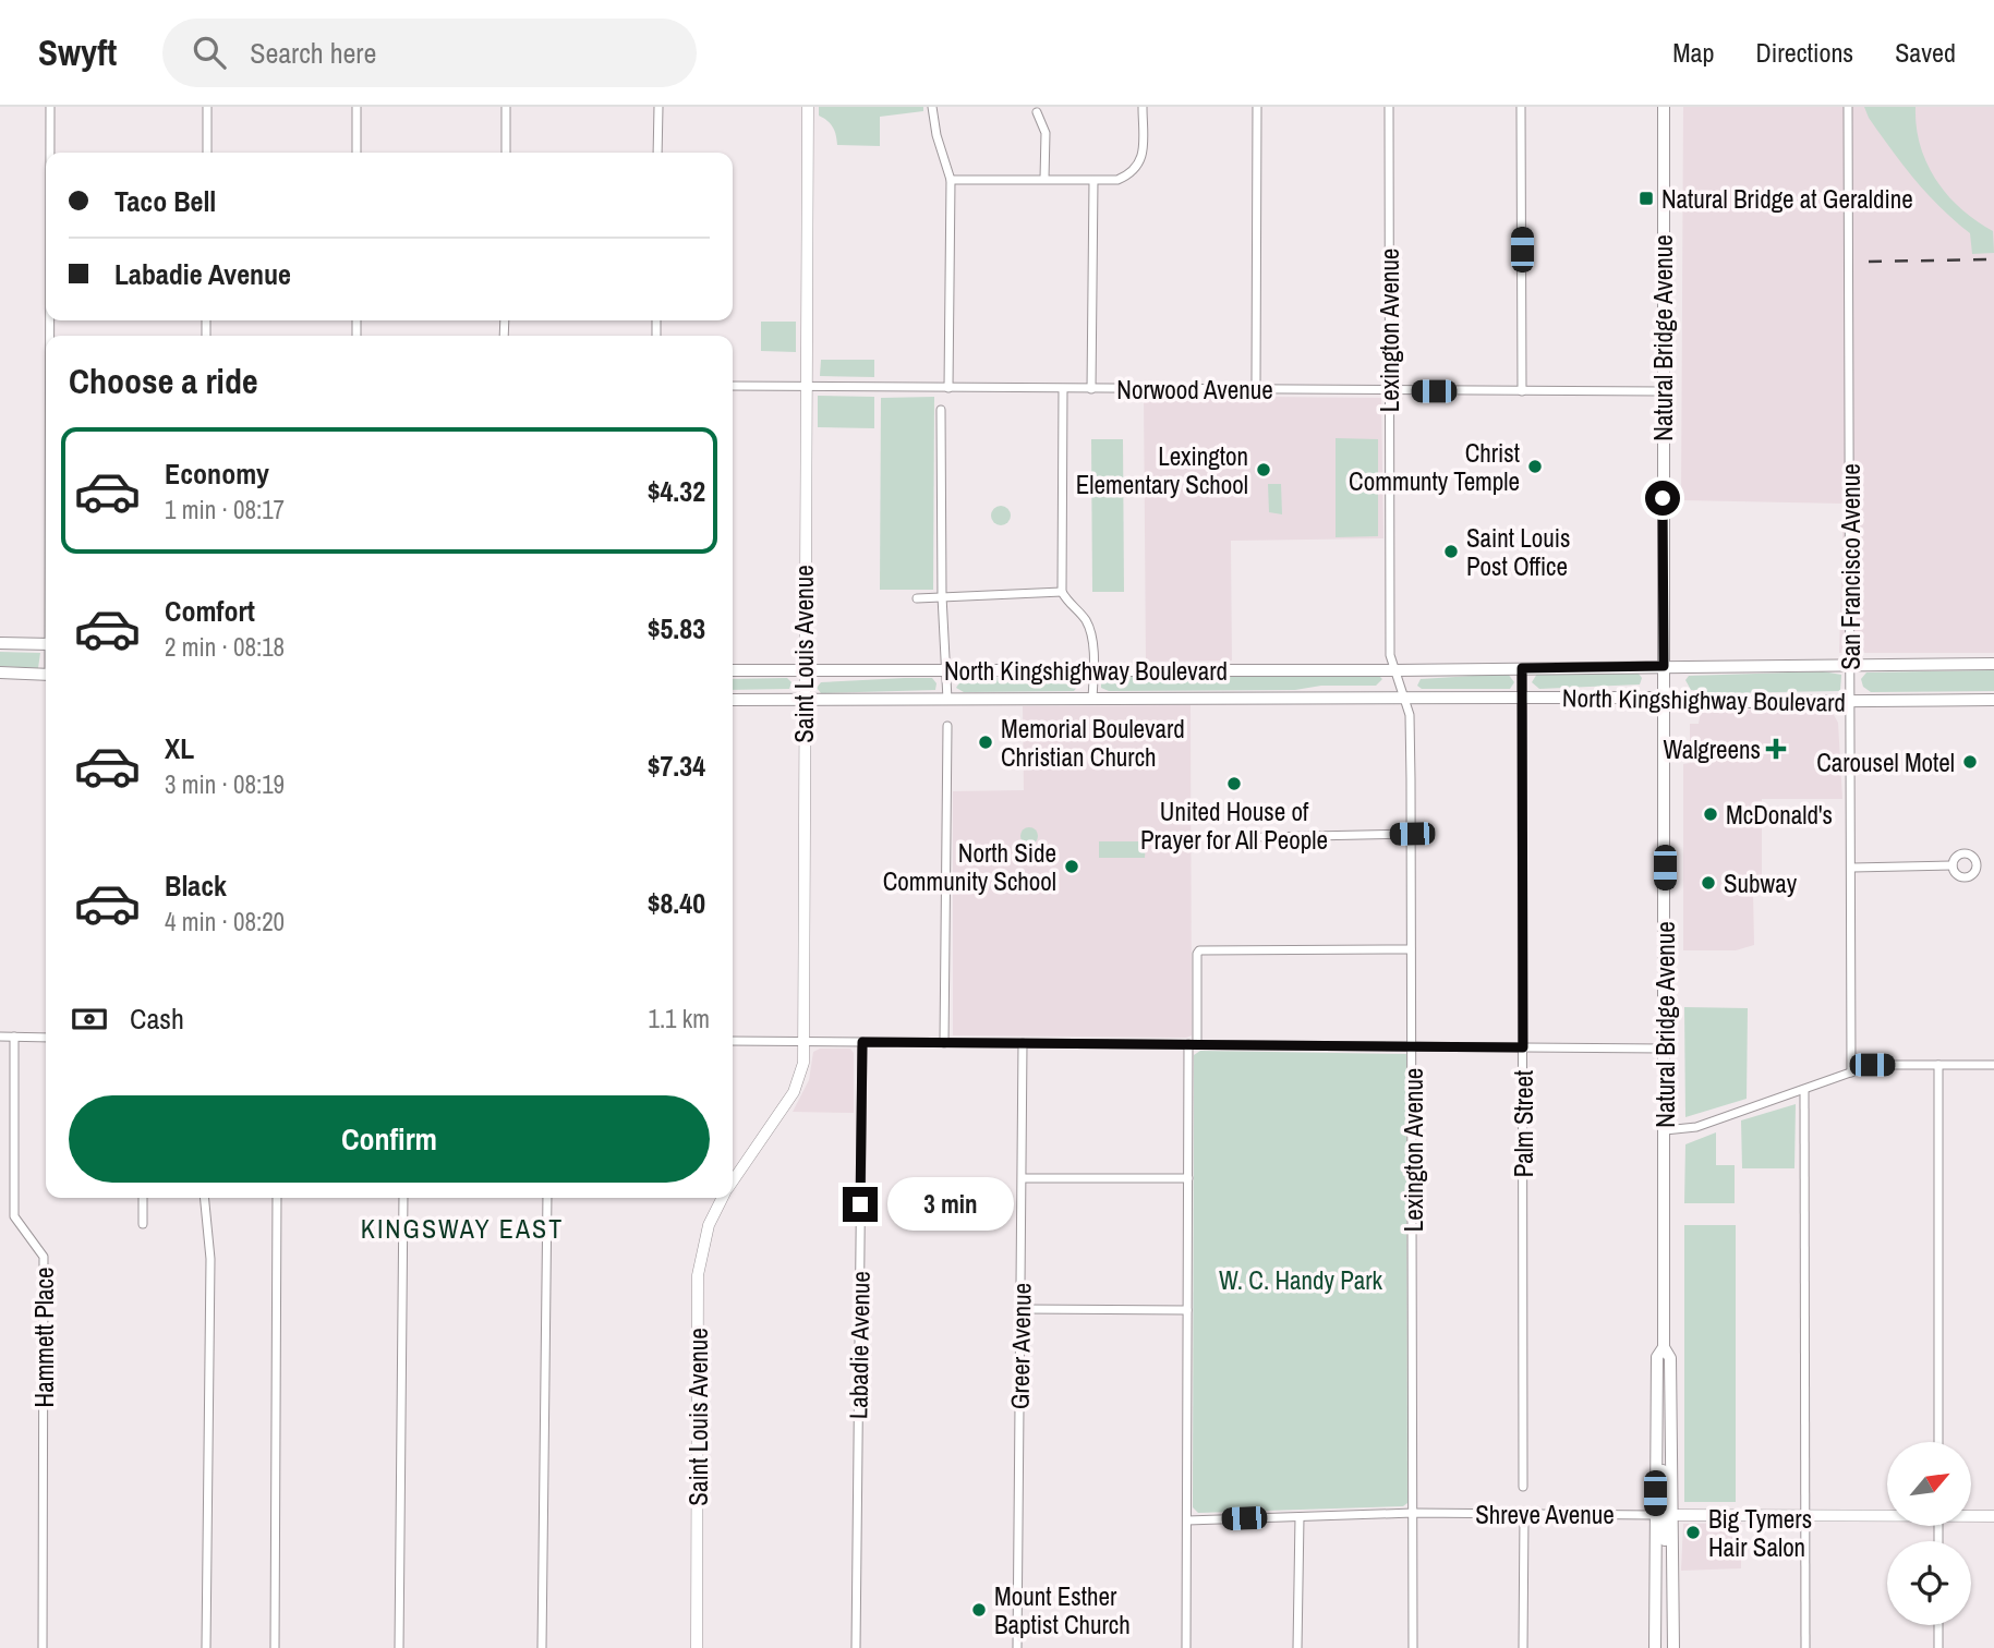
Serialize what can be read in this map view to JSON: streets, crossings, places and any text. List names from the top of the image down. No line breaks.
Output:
{"streets":{"main road":["Natural Bridge Avenue","North Kingshighway Boulevard"],"street":["Lexington Avenue","Norwood Avenue","San Francisco Avenue","Saint Louis Avenue","Palm Street","Hammett Place","Labadie Avenue","Greer Avenue","Shreve Avenue"]},"crossings":[["Lexington Avenue","Norwood Avenue"],["Lexington Avenue","North Kingshighway Boulevard"],["Lexington Avenue","Shreve Avenue"],["Natural Bridge Avenue","Norwood Avenue"],["Natural Bridge Avenue","North Kingshighway Boulevard"],["Natural Bridge Avenue","Shreve Avenue"],["Norwood Avenue","Saint Louis Avenue"],["San Francisco Avenue","North Kingshighway Boulevard"],["Saint Louis Avenue","North Kingshighway Boulevard"],["North Kingshighway Boulevard","Palm Street"]],"districts":["KINGSWAY EAST"],"parks":["W. C. Handy Park"],"places":{"transit":["Natural Bridge at Geraldine"],"other":["Christ Communty Temple","Lexington Elementary School","Saint Louis Post Office","Memorial Boulevard Christian Church","Carousel Motel","United House of Prayer for All People","McDonald's","North Side Community School","Subway","Big Tymers Hair Salon","Mount Esther Baptist Church"],"health":["Walgreens"]},"north":"top right","page":{"header":"Swyft","search":"Search here","nav":["Map","Directions","Saved"],"banner":["Taco Bell","Labadie Avenue"],"heading":"Choose a ride","list":[{"name":"Economy","note":"1 min · 08:17","value":"$4.32"},{"name":"Comfort","note":"2 min · 08:18","value":"$5.83"},{"name":"XL","note":"3 min · 08:19","value":"$7.34"},{"name":"Black","note":"4 min · 08:20","value":"$8.40"}],"pay":["Cash","1.1 km"],"buttons":"Confirm","bubble":"3 min"}}
